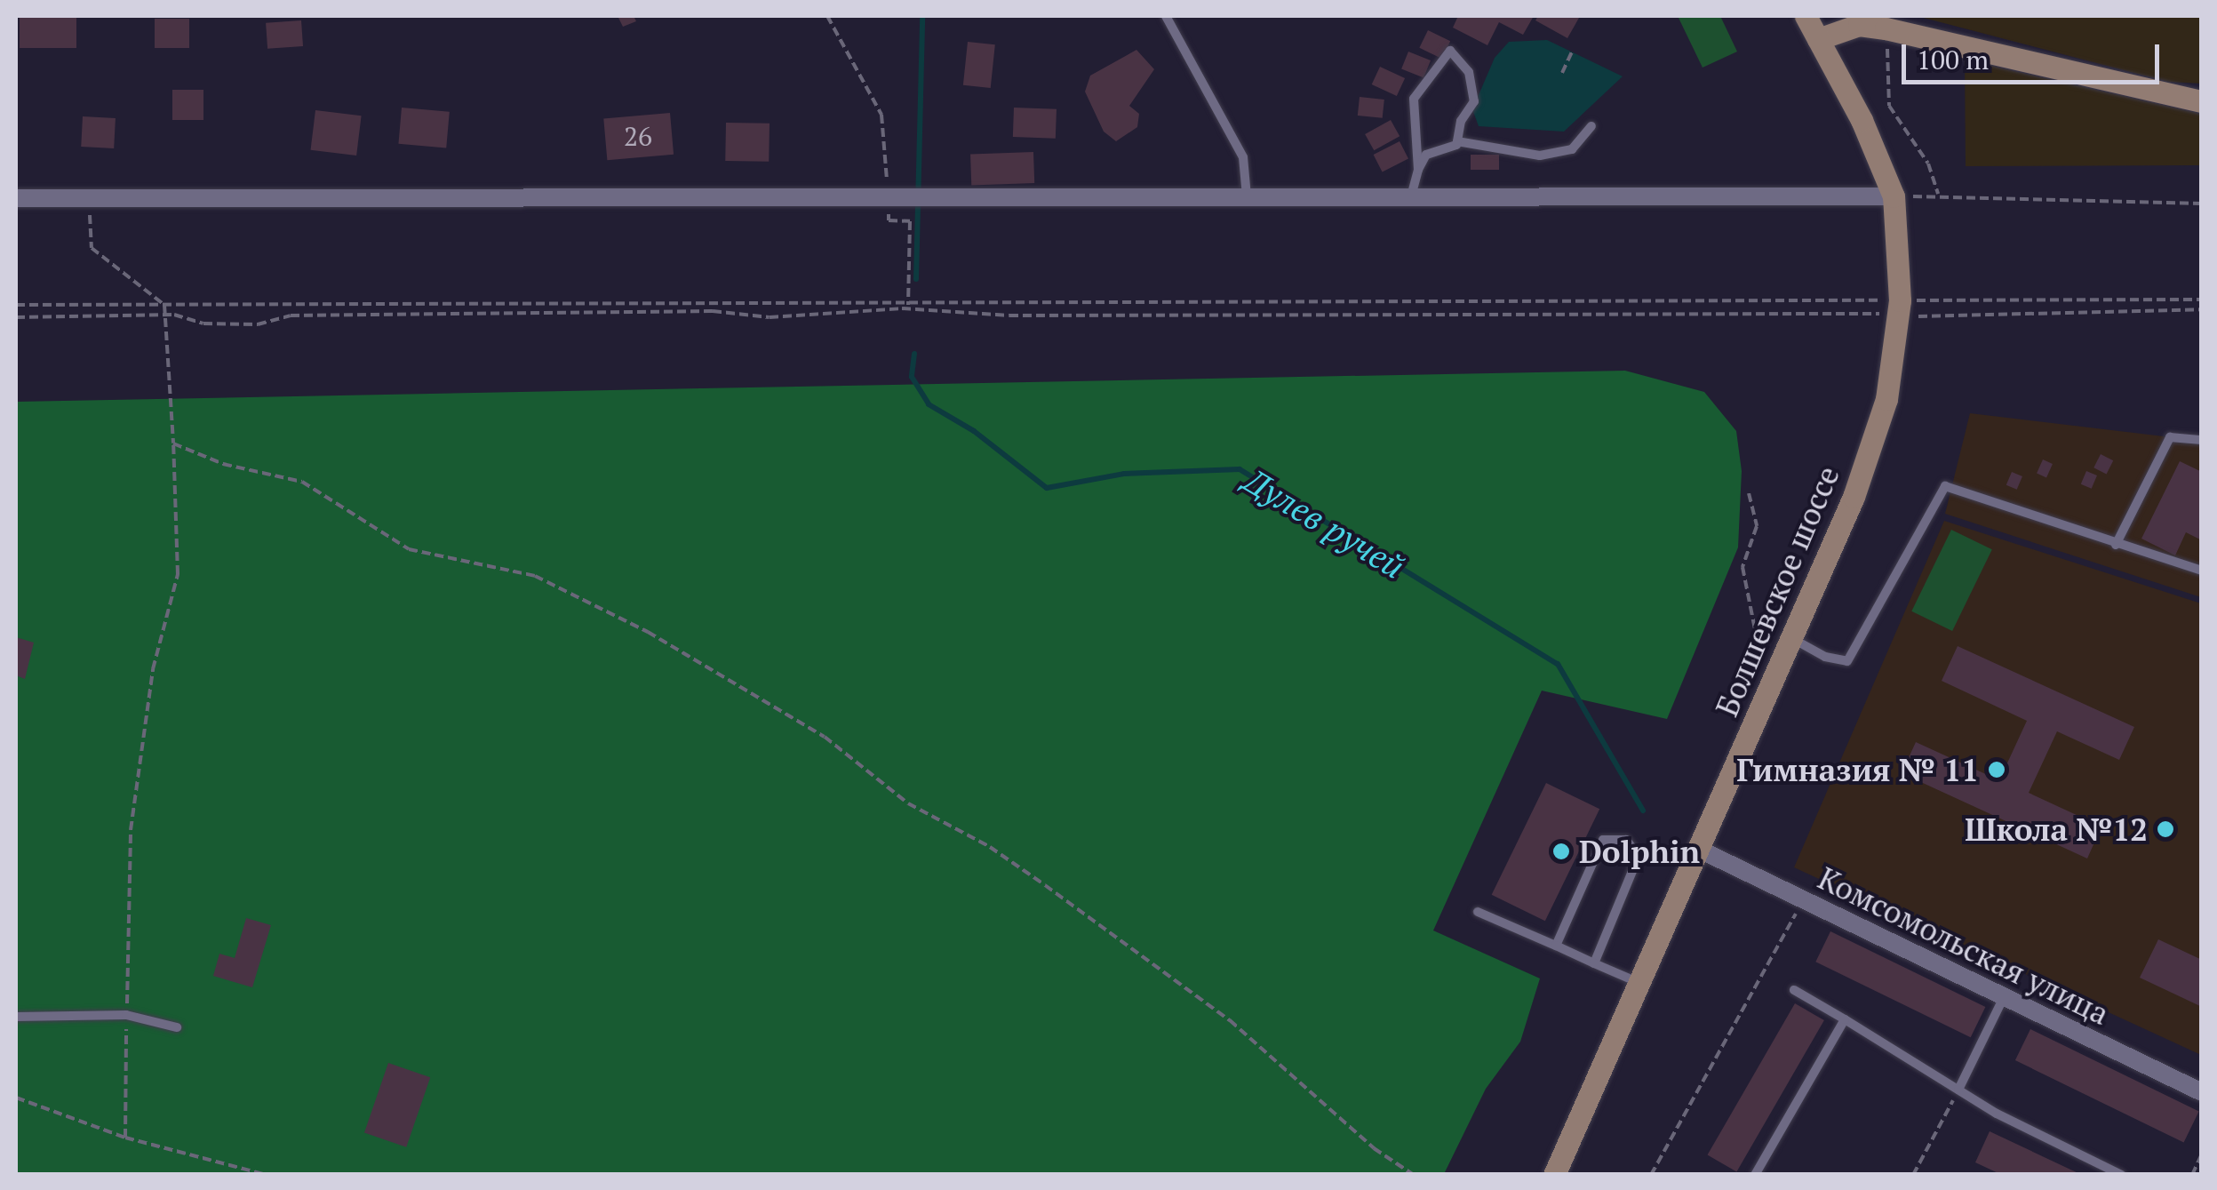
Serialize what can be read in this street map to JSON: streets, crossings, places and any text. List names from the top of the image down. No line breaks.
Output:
{"streets":{"main road":["Болшевское шоссе"],"street":["Комсомольская улица"]},"crossings":[["Болшевское шоссе","Комсомольская улица"]],"water":["Дулев ручей"],"places":["Гимназия № 11","Школа №12","Dolphin"],"house_numbers":["26"],"scale_bar":"100 m"}
